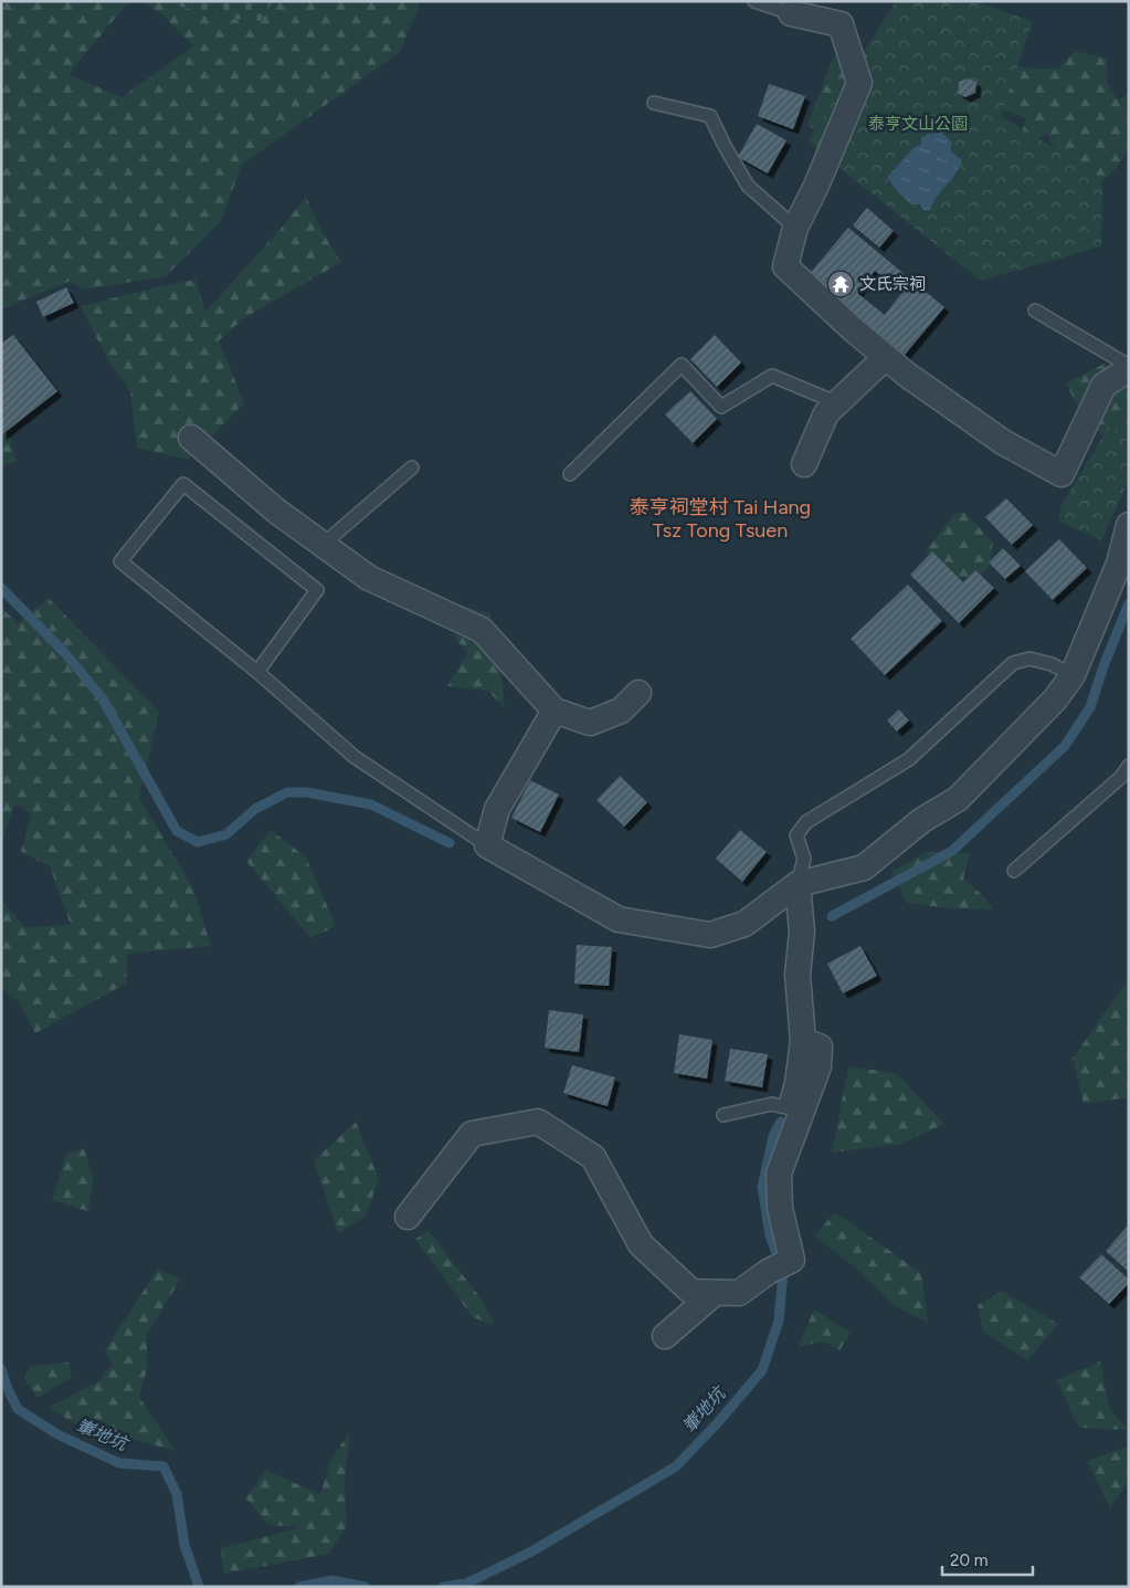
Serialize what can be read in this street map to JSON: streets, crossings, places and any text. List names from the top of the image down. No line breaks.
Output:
{"districts":["泰亨祠堂村 Tai Hang Tsz Tong Tsuen"],"water":["輋地坑"],"parks":["泰亨文山公園"],"places":{"temple":["文氏宗祠"]},"scale_bar":"20 m"}
